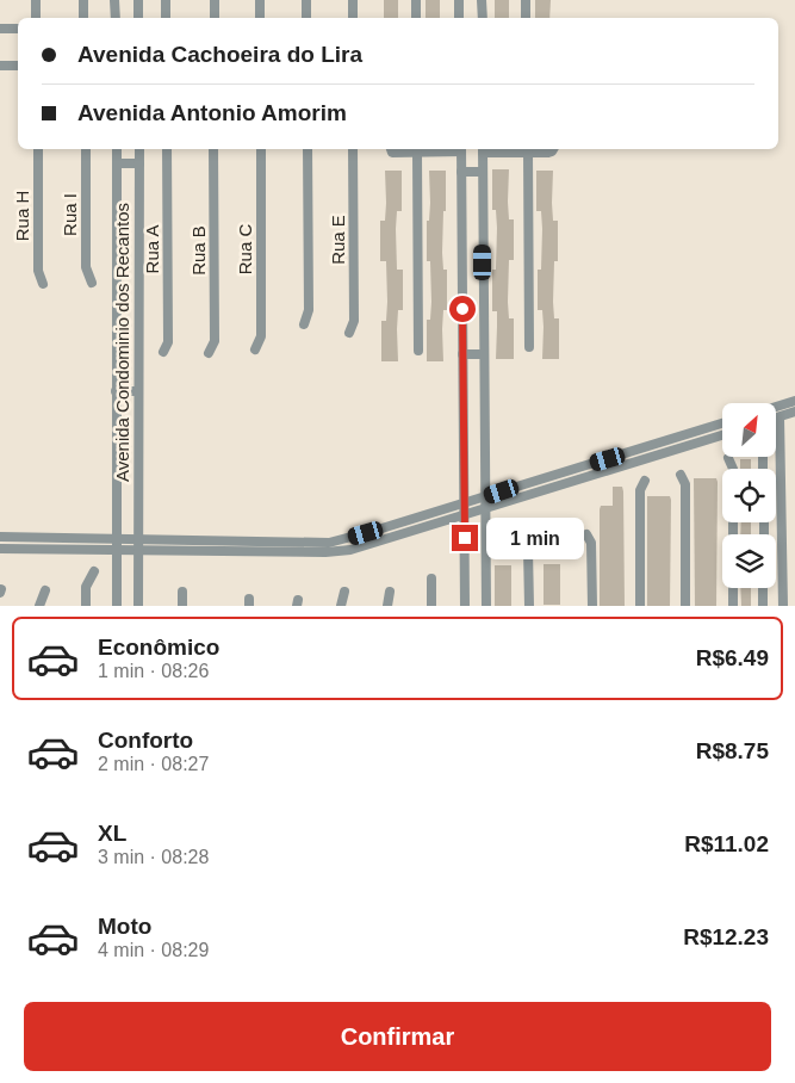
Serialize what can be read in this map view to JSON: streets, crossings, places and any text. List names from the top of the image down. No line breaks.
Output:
{"streets":{"street":["Rua I","Rua H","Rua E","Rua A","Rua C","Rua B","Avenida Condominio dos Recantos"]},"north":"top right","page":{"banner":["Avenida Cachoeira do Lira","Avenida Antonio Amorim"],"bubble":"1 min","list":[{"name":"Econômico","note":"1 min · 08:26","value":"R$6.49"},{"name":"Conforto","note":"2 min · 08:27","value":"R$8.75"},{"name":"XL","note":"3 min · 08:28","value":"R$11.02"},{"name":"Moto","note":"4 min · 08:29","value":"R$12.23"}],"buttons":"Confirmar"}}
